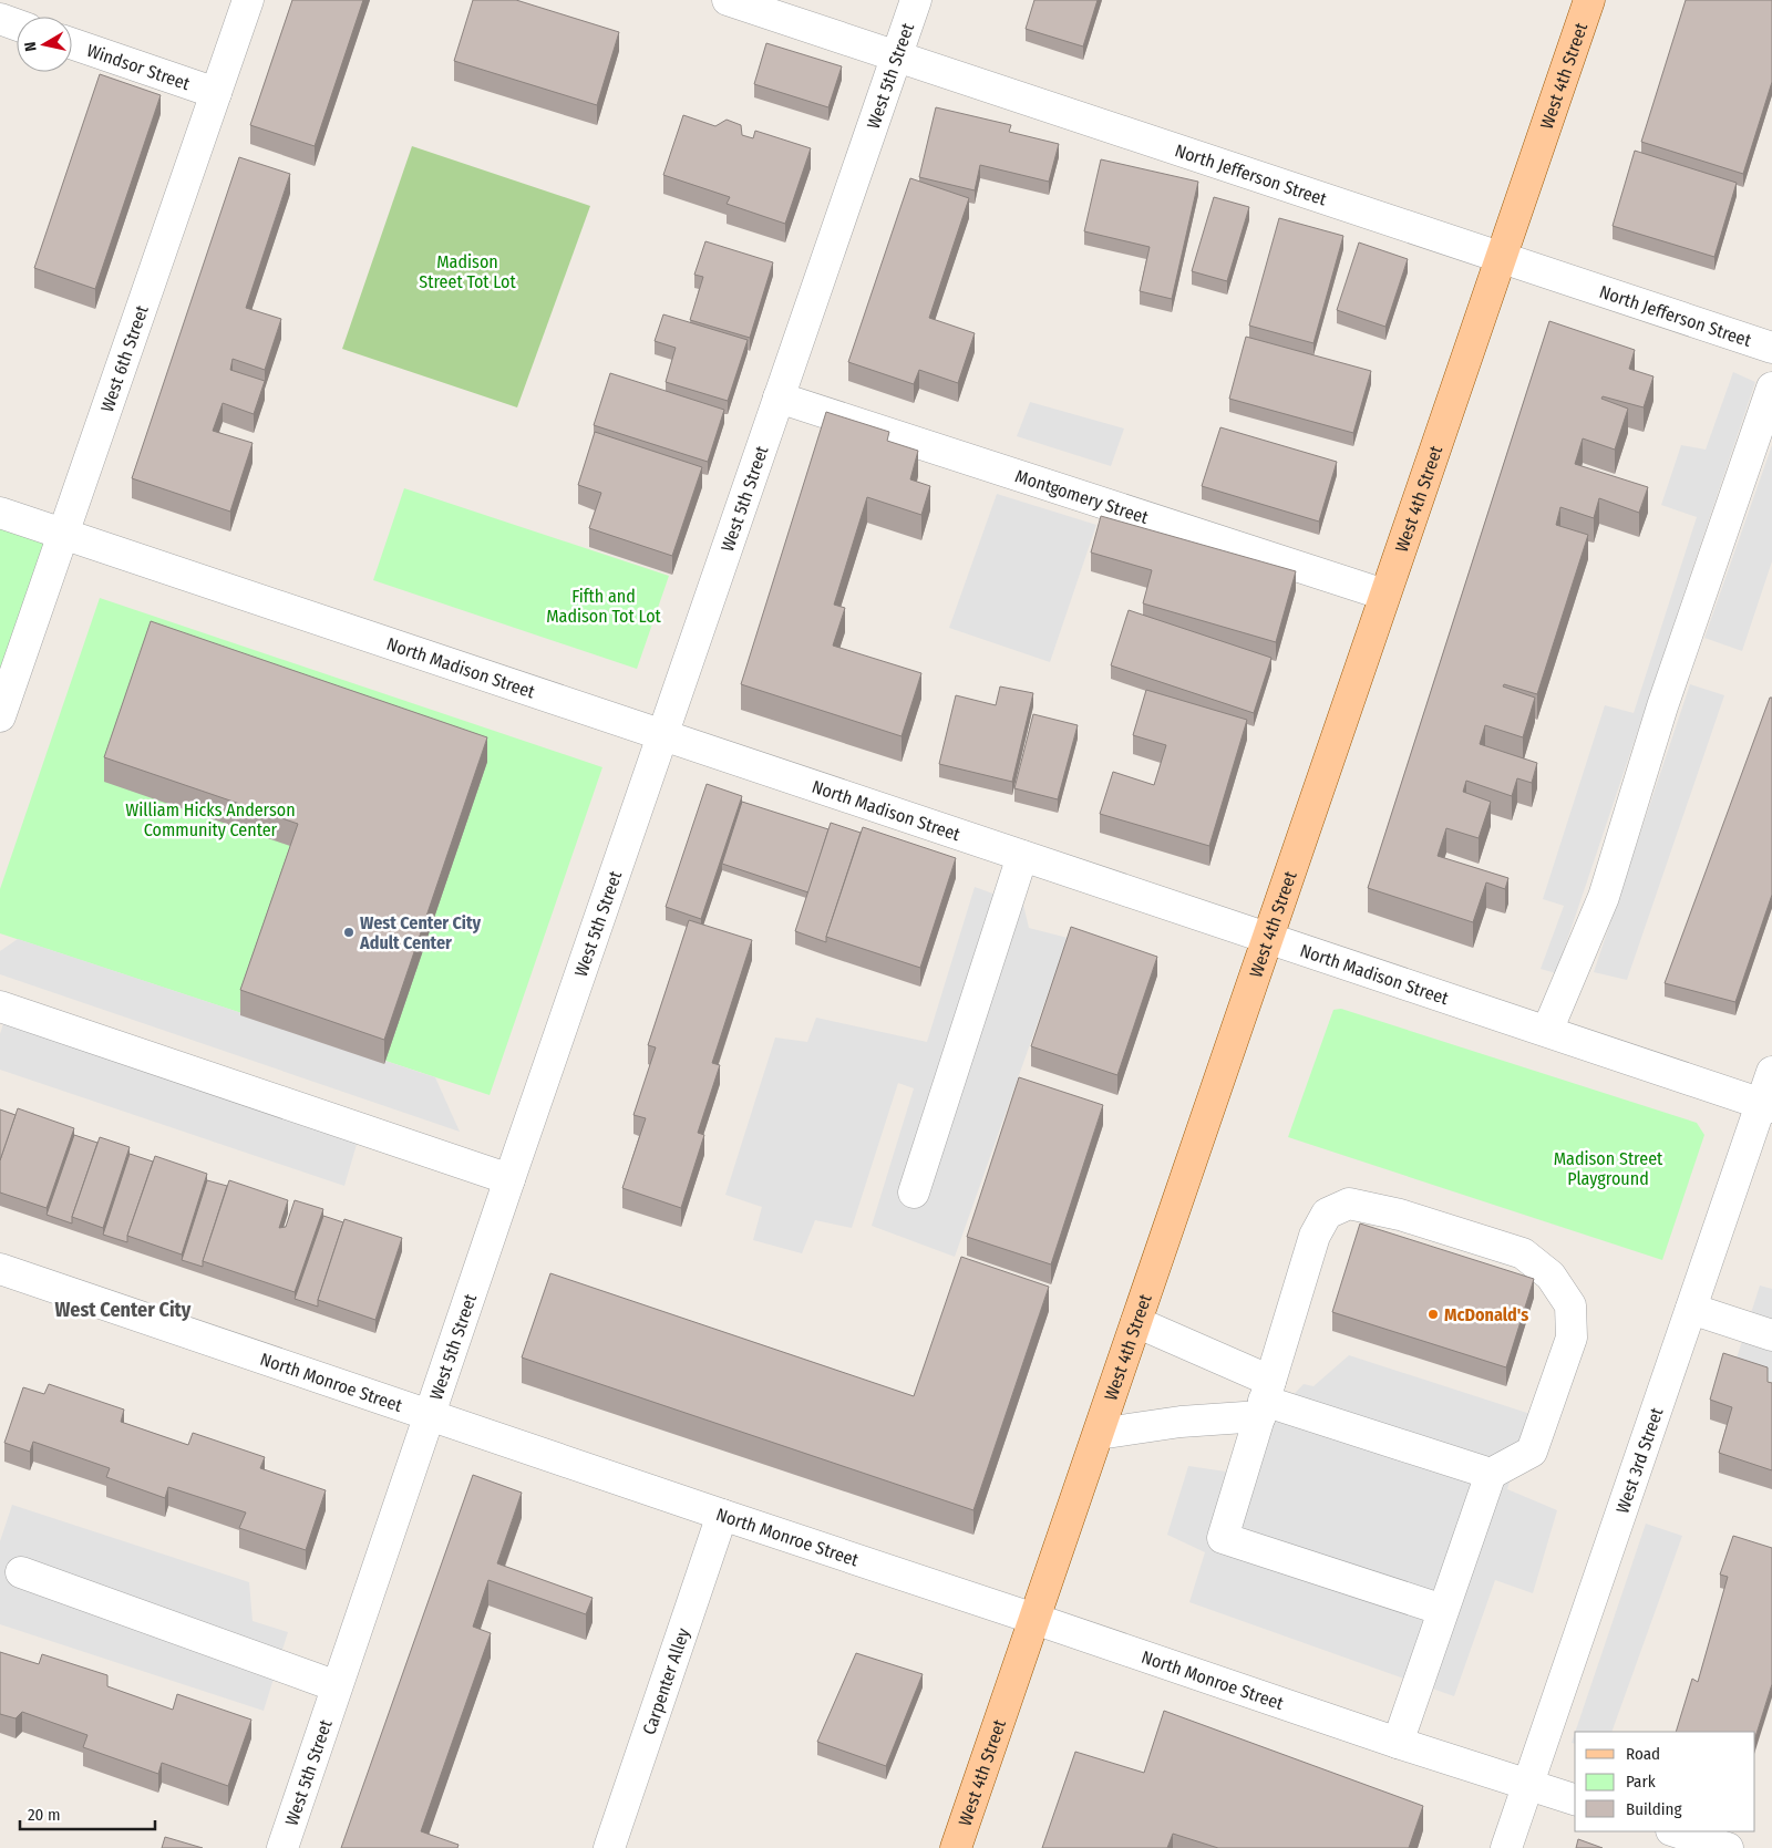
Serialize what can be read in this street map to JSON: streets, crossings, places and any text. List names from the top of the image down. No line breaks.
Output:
{"streets":{"main road":["West 4th Street"],"street":["Windsor Street","West 5th Street","North Jefferson Street","West 6th Street","Montgomery Street","North Madison Street","North Monroe Street","West 3rd Street","Carpenter Alley"]},"crossings":[["Windsor Street","West 6th Street"],["West 5th Street","North Jefferson Street"],["West 5th Street","Montgomery Street"],["West 5th Street","North Madison Street"],["West 5th Street","North Monroe Street"],["West 4th Street","North Jefferson Street"],["West 4th Street","Montgomery Street"],["West 4th Street","North Madison Street"],["West 4th Street","North Monroe Street"],["West 6th Street","North Madison Street"],["North Madison Street","West 3rd Street"],["North Monroe Street","West 3rd Street"],["North Monroe Street","Carpenter Alley"]],"districts":["West Center City"],"parks":["Madison Street Tot Lot","Fifth and Madison Tot Lot","William Hicks Anderson Community Center","Madison Street Playground"],"places":["West Center City Adult Center","McDonald's"],"legend":["Road","Park","Building"],"scale_bar":"20 m","north":"left"}
